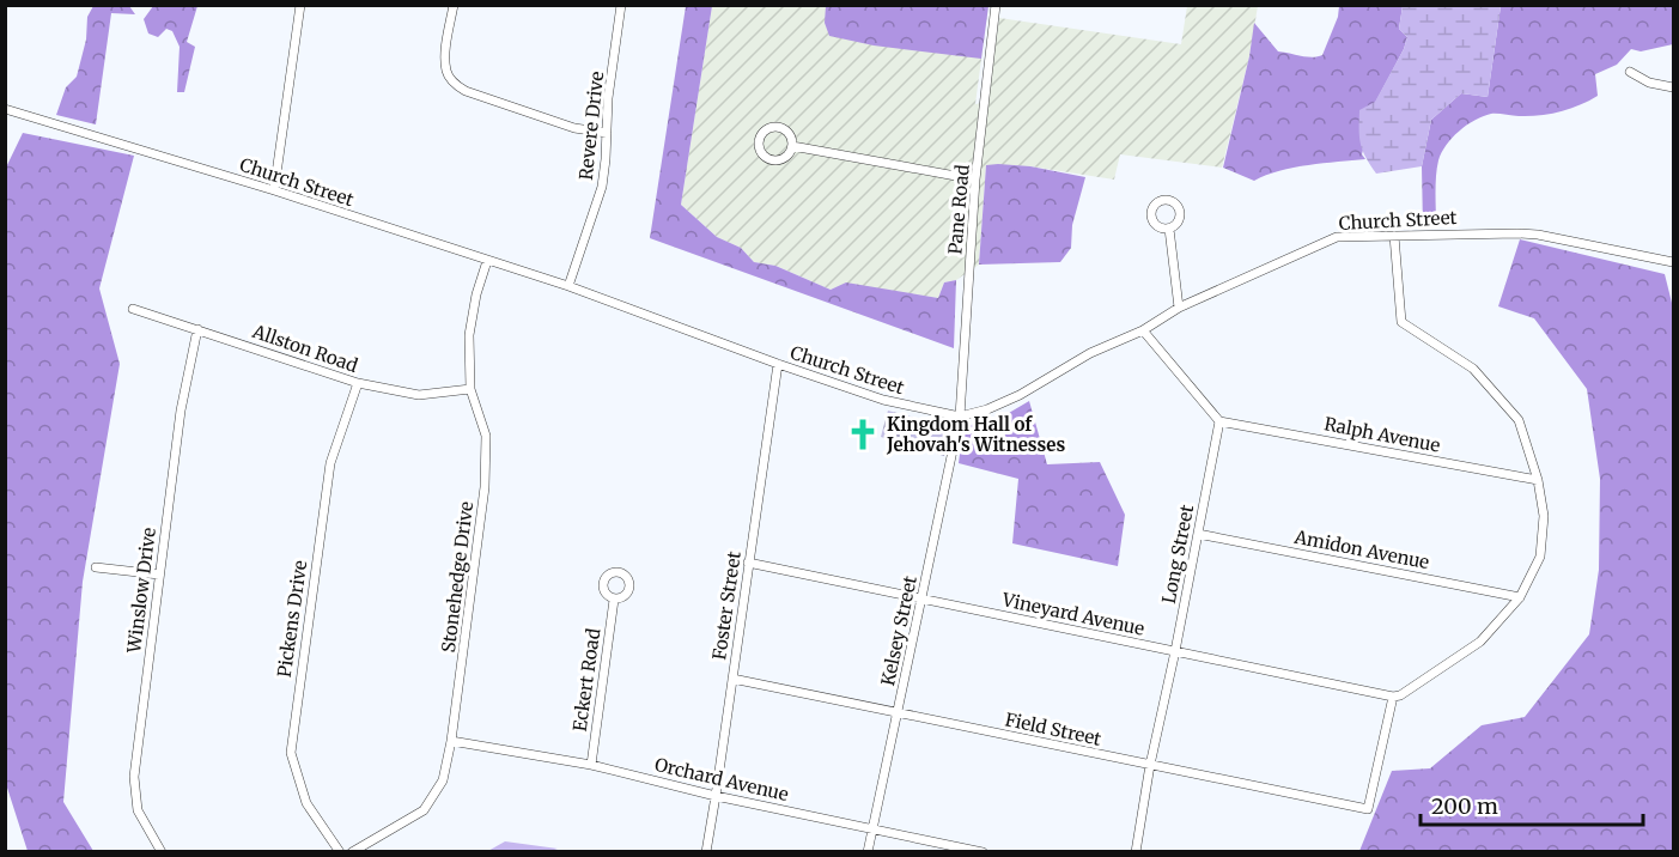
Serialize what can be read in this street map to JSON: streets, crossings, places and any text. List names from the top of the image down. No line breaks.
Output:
{"streets":{"street":["Revere Drive","Church Street","Pane Road","Allston Road","Ralph Avenue","Amidon Avenue","Long Street","Stonehedge Drive","Winslow Drive","Foster Street","Vineyard Avenue","Pickens Drive","Kelsey Street","Eckert Road","Field Street","Orchard Avenue"]},"crossings":[["Revere Drive","Church Street"],["Church Street","Pane Road"],["Church Street","Stonehedge Drive"],["Church Street","Foster Street"],["Church Street","Kelsey Street"],["Pane Road","Kelsey Street"],["Allston Road","Stonehedge Drive"],["Allston Road","Winslow Drive"],["Allston Road","Pickens Drive"],["Ralph Avenue","Long Street"],["Amidon Avenue","Long Street"],["Long Street","Vineyard Avenue"],["Long Street","Field Street"],["Stonehedge Drive","Orchard Avenue"],["Foster Street","Vineyard Avenue"],["Foster Street","Field Street"],["Foster Street","Orchard Avenue"],["Vineyard Avenue","Kelsey Street"],["Vineyard Avenue","Field Street"],["Kelsey Street","Field Street"],["Kelsey Street","Orchard Avenue"],["Eckert Road","Orchard Avenue"]],"places":{"church":["Kingdom Hall of Jehovah's Witnesses"]},"scale_bar":"200 m"}
